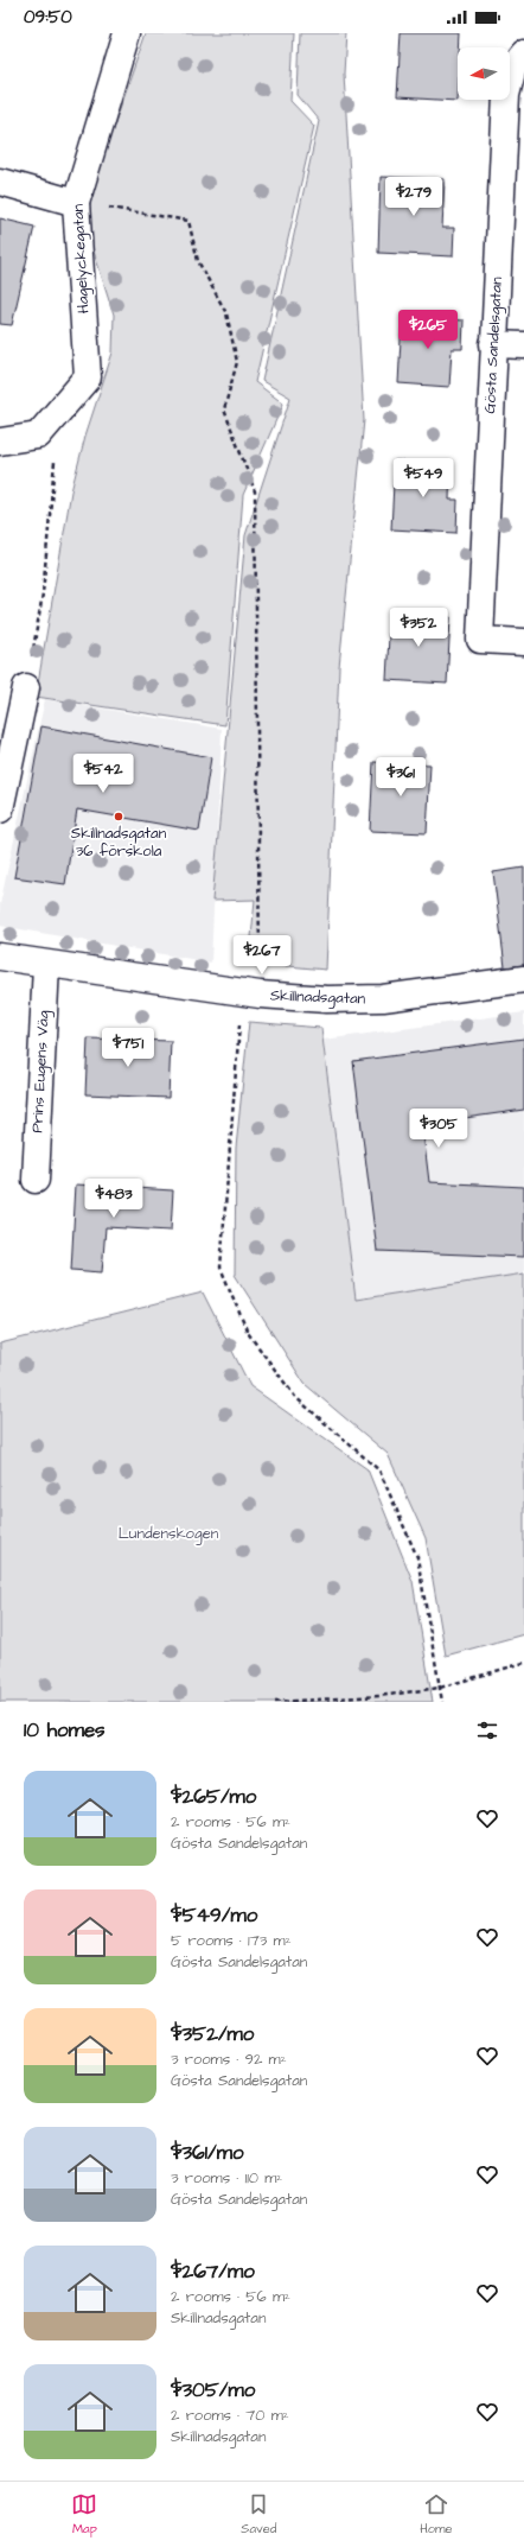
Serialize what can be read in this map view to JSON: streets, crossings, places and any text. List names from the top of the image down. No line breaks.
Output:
{"streets":{"street":["Hagelyckegatan","Gösta Sandelsgatan","Skillnadsgatan","Prins Eugens Väg"]},"crossings":[["Skillnadsgatan","Prins Eugens Väg"]],"parks":["Lundenskogen"],"places":["Skillnadsgatan 36 förskola"],"north":"left","page":{"status":"09:50","price":["$279","$265","$549","$352","$542","$361","$267","$751","$305","$483"],"heading":"10 homes","list":[{"name":"$265/mo","note":"2 rooms · 56 m² · Gösta Sandelsgatan"},{"name":"$549/mo","note":"5 rooms · 173 m² · Gösta Sandelsgatan"},{"name":"$352/mo","note":"3 rooms · 92 m² · Gösta Sandelsgatan"},{"name":"$361/mo","note":"3 rooms · 110 m² · Gösta Sandelsgatan"},{"name":"$267/mo","note":"2 rooms · 56 m² · Skillnadsgatan"},{"name":"$305/mo","note":"2 rooms · 70 m² · Skillnadsgatan"}],"tabs":["Map","Saved","Home"]}}
